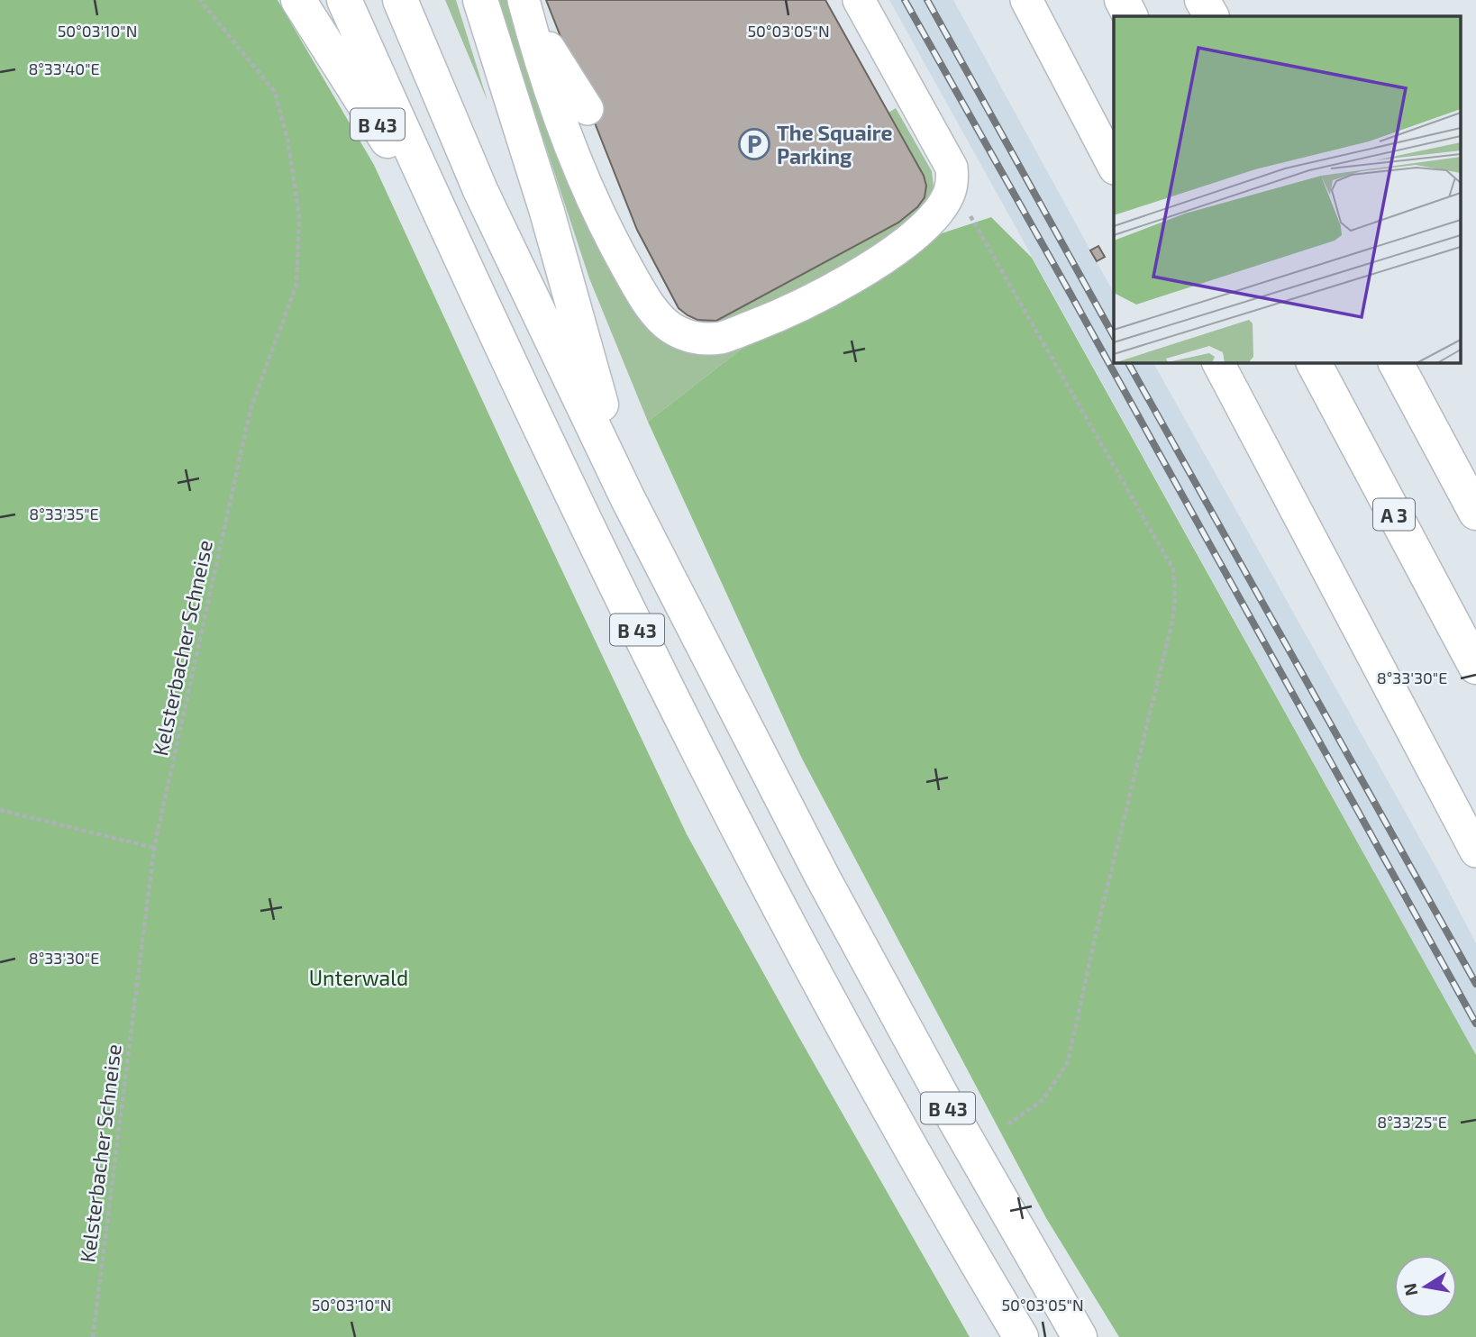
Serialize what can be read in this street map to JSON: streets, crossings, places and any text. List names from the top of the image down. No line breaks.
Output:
{"streets":{"highway":["B 43","A 3"],"path":["Kelsterbacher Schneise"]},"parks":["Unterwald"],"places":{"parking":["The Squaire Parking"]},"north":"left","coordinates":["50°03'10\"N","50°03'05\"N","8°33'40\"E","8°33'35\"E","8°33'30\"E","8°33'25\"E"]}
